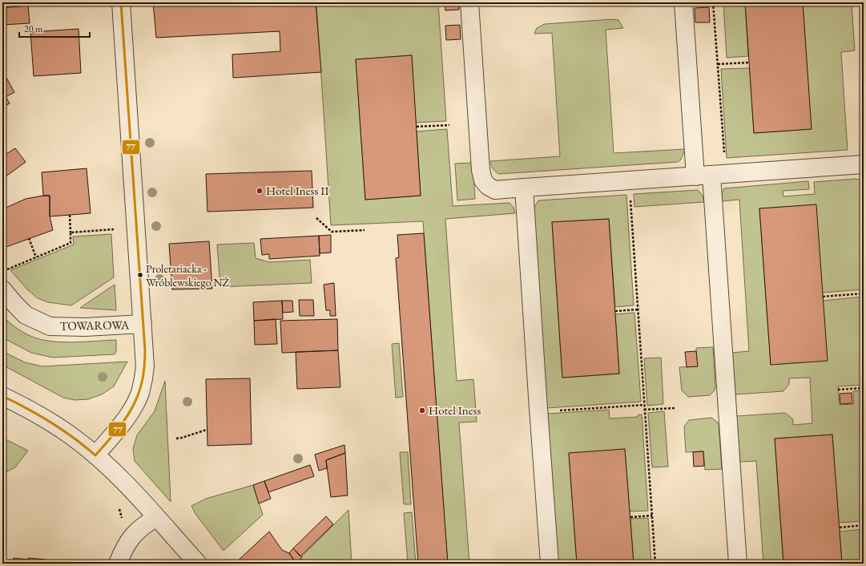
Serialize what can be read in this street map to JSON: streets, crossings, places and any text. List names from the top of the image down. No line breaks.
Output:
{"streets":{"street":["TOWAROWA"]},"places":["Hotel Iness II","Proletariacka - Wróblewskiego NŻ","Hotel Iness"],"lines":["transit line 77"],"scale_bar":"20 m"}
